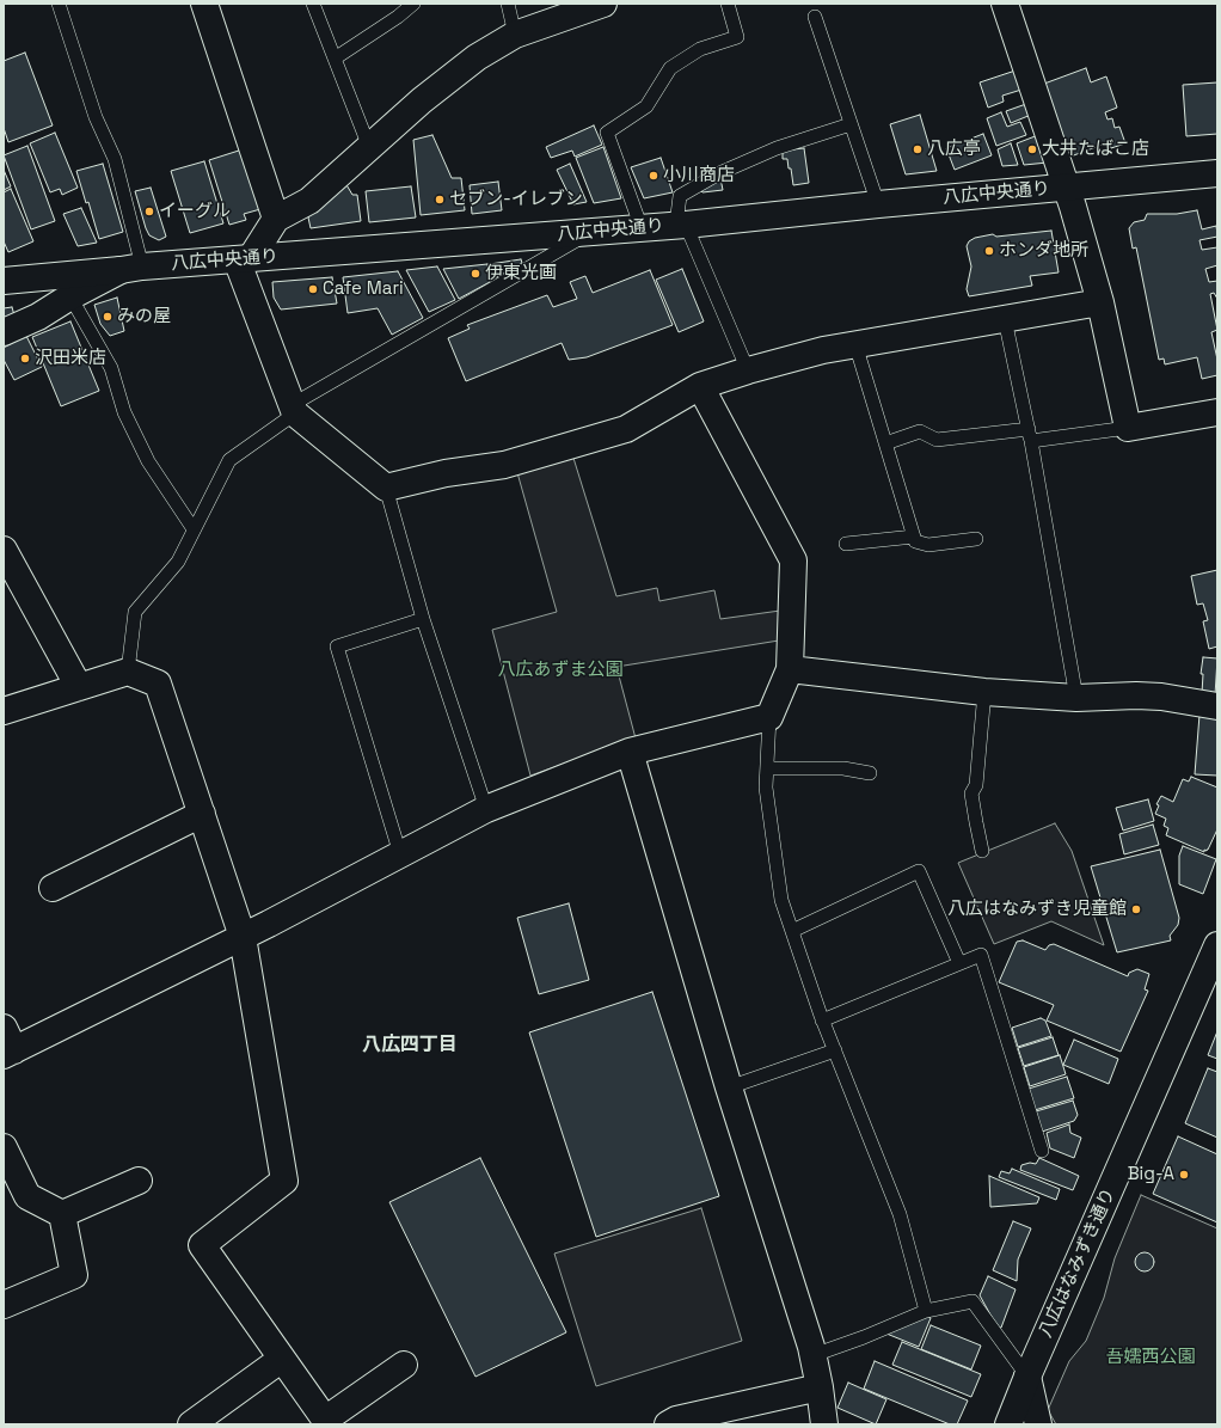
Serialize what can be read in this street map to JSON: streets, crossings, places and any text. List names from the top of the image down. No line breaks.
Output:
{"streets":{"street":["八広中央通り","八広はなみずき通り"]},"districts":["八広四丁目"],"parks":["八広あずま公園","吾嬬西公園"],"places":["八広亭","大井たばこ店","小川商店","セブン-イレブン","イーグル","ホンダ地所","伊東光画","Cafe Mari","みの屋","沢田米店","八広はなみずき児童館","Big-A"]}
